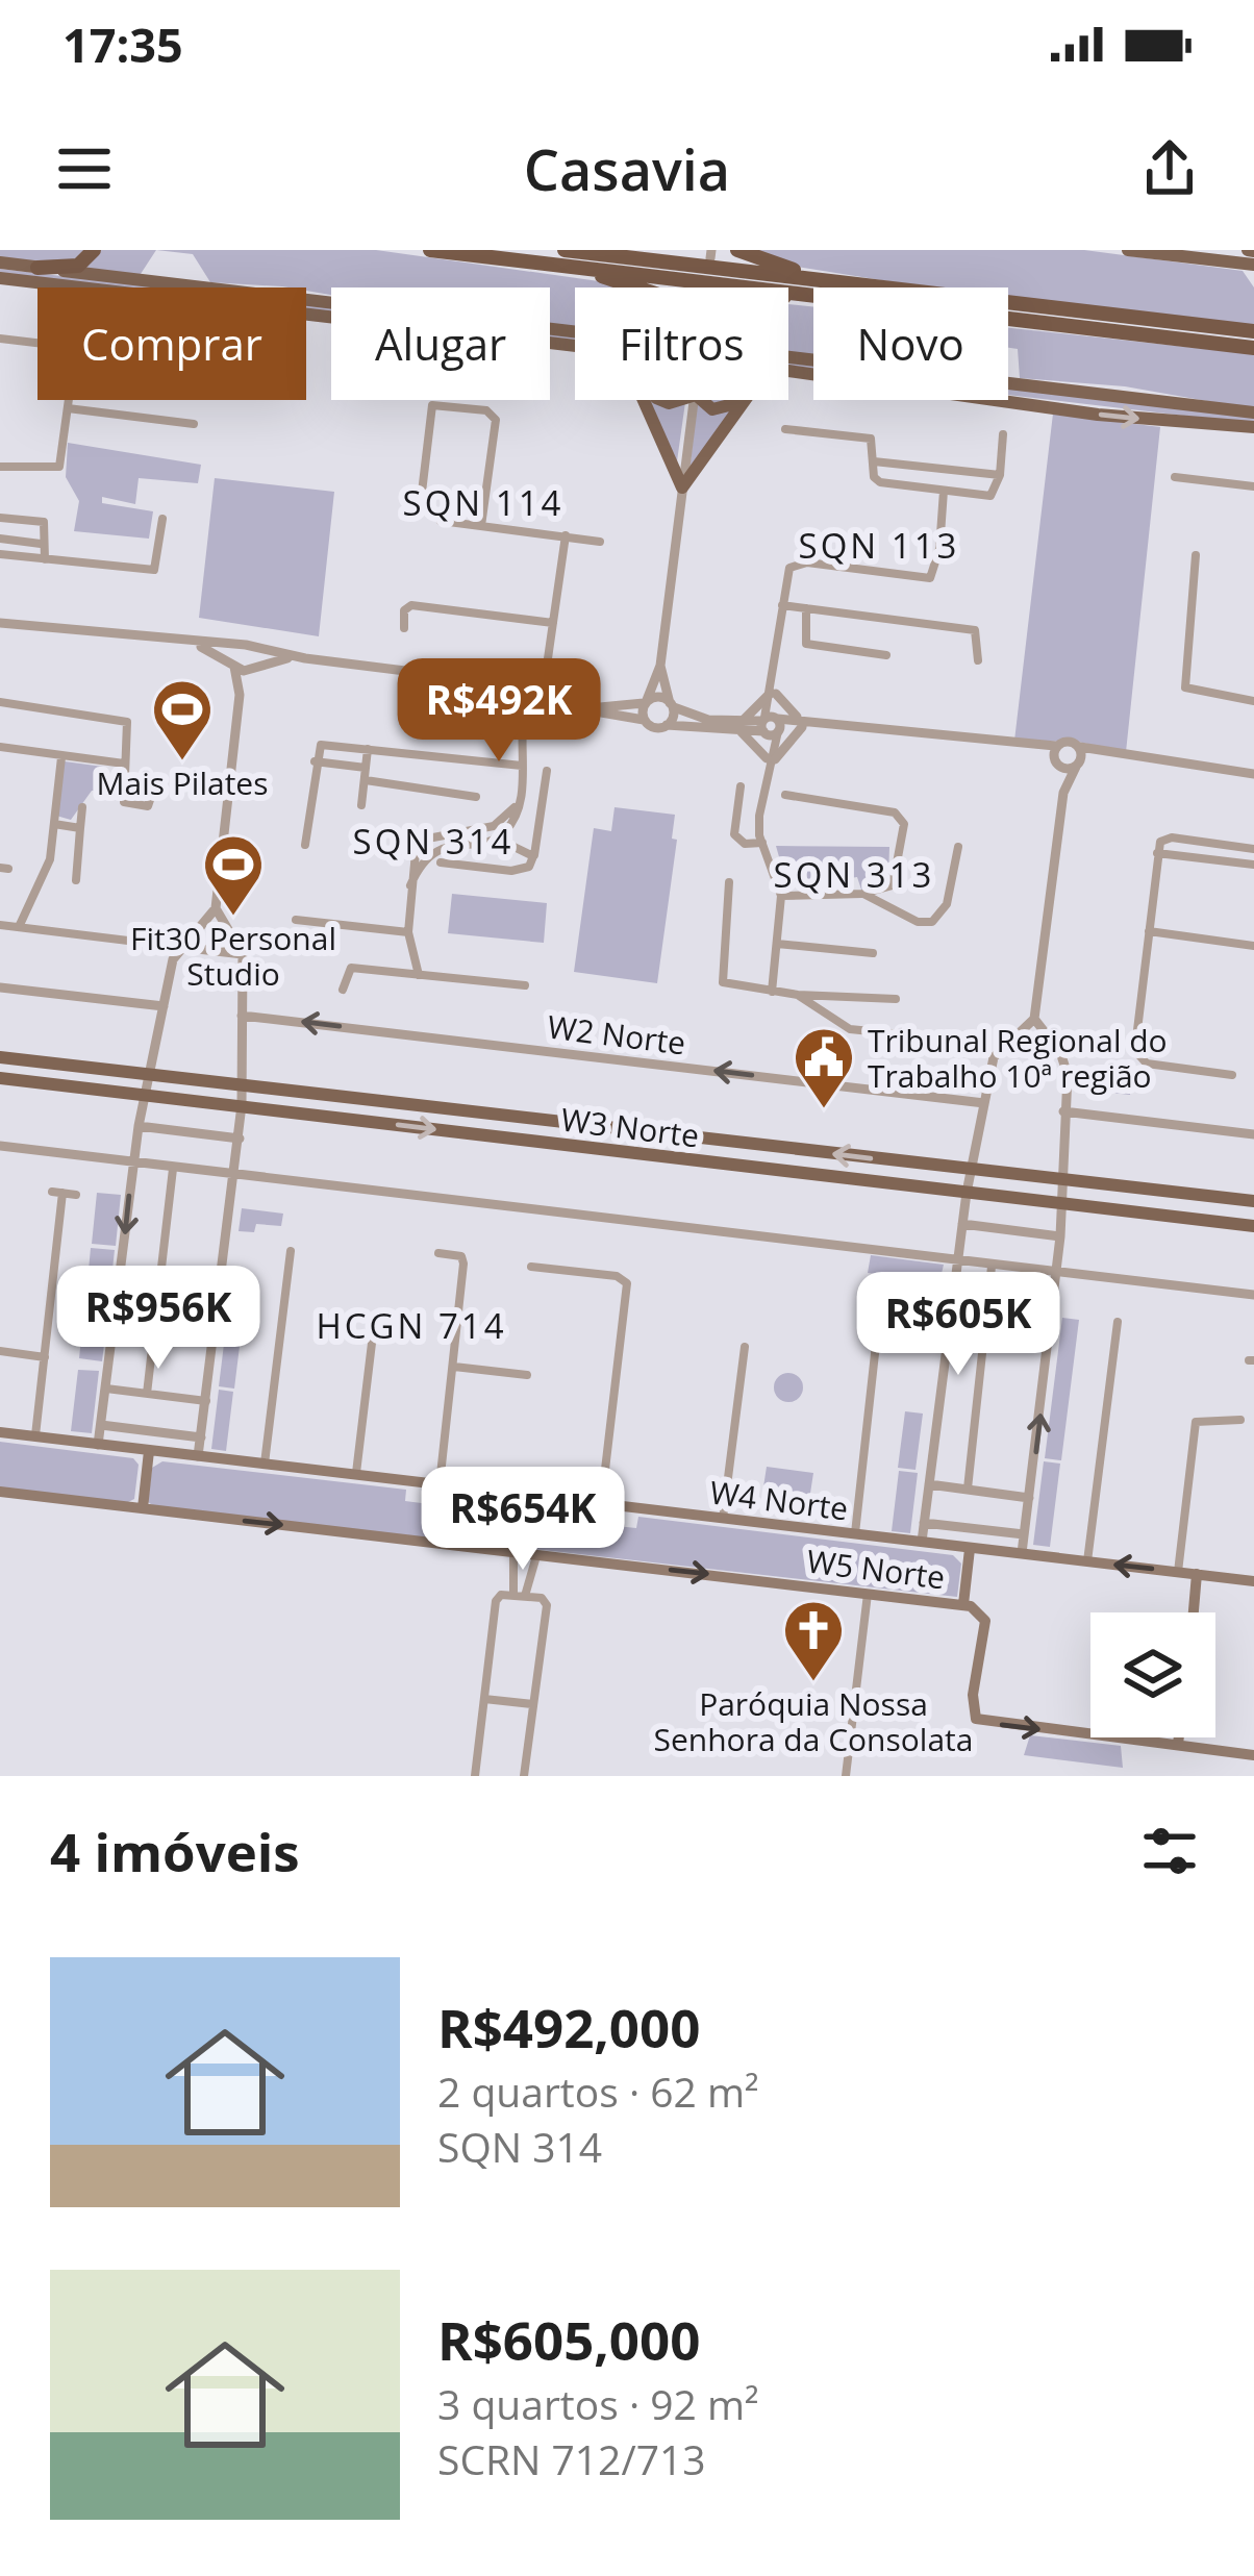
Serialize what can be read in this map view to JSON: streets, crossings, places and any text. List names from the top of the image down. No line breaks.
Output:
{"streets":{"main road":["W3 Norte","W4 Norte","W5 Norte"],"street":["W2 Norte"]},"one_way":["W5 Norte"],"districts":["SQN 114","SQN 113","SQN 314","SQN 313","HCGN 714"],"places":{"sports":["Mais Pilates","Fit30 Personal Studio"],"public building":["Tribunal Regional do Trabalho 10ª região"],"church":["Paróquia Nossa Senhora da Consolata"]},"page":{"status":"17:35","header":"Casavia","chip":["Comprar","Alugar","Filtros","Novo"],"price":["R$492K","R$956K","R$605K","R$654K"],"heading":"4 imóveis","list":[{"name":"R$492,000","note":"2 quartos · 62 m² · SQN 314"},{"name":"R$605,000","note":"3 quartos · 92 m² · SCRN 712/713"}]}}
